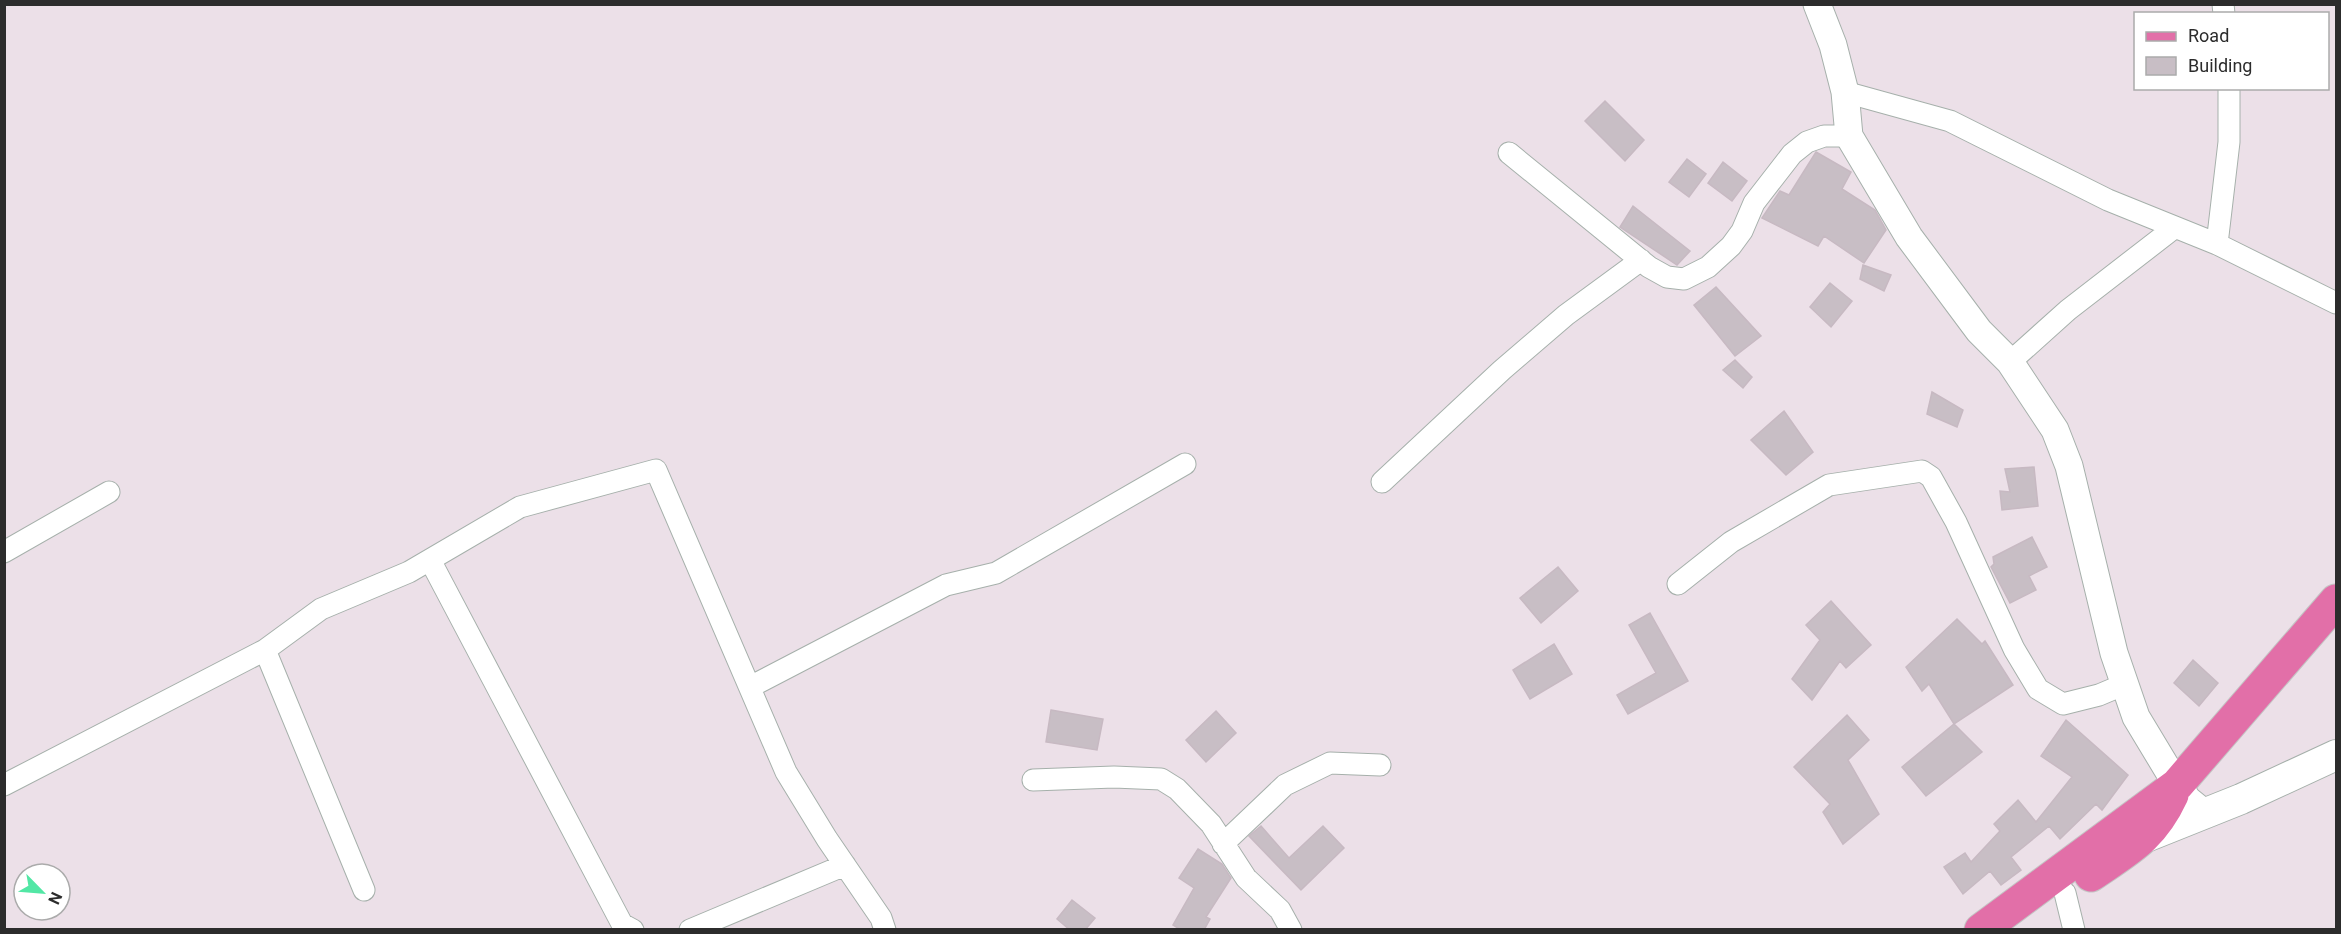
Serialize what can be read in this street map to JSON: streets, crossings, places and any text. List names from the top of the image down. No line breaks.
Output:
{"legend":["Road","Building"],"north":"bottom right"}
